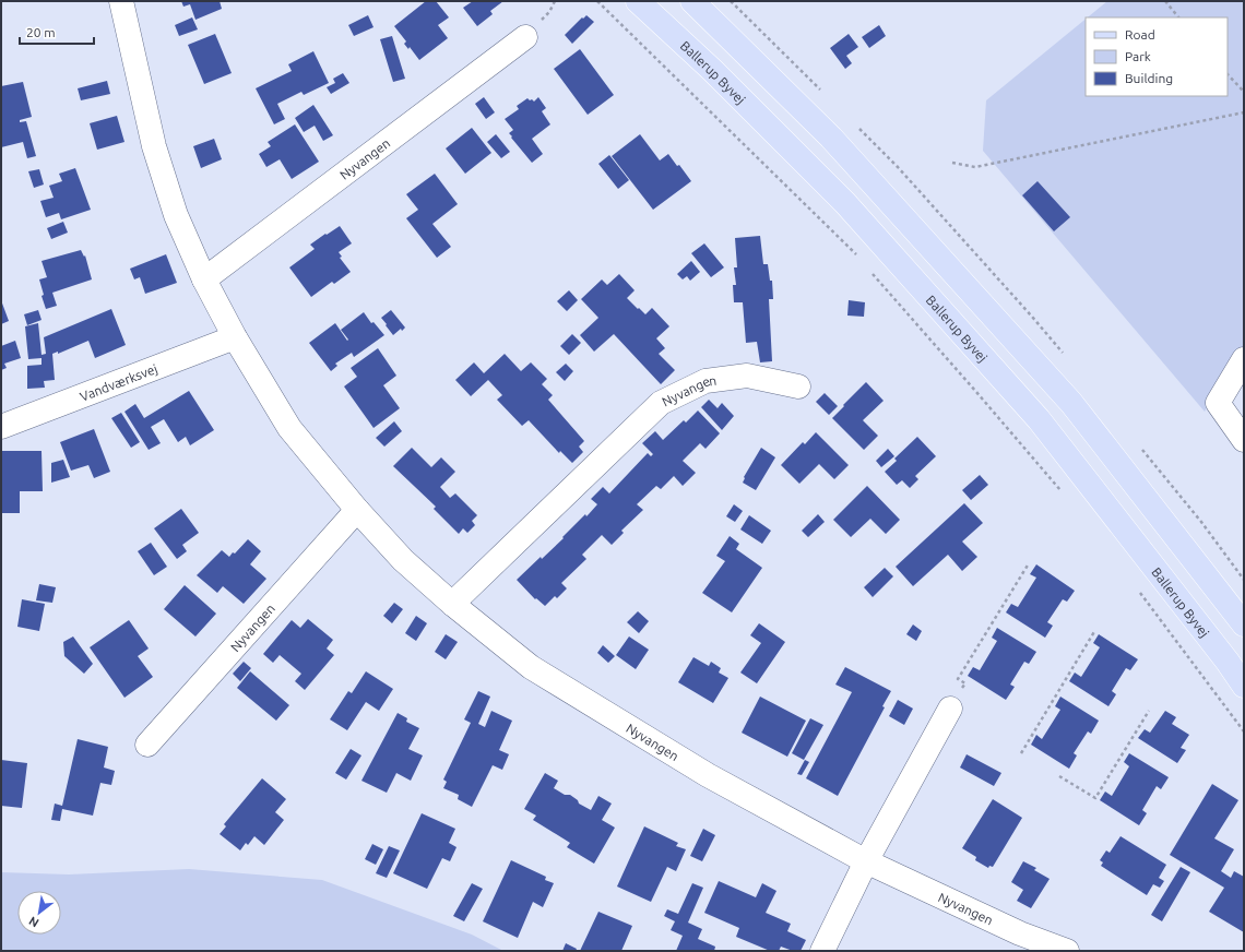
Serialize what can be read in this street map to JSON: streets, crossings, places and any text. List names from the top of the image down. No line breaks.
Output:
{"streets":{"main road":["Ballerup Byvej"],"street":["Nyvangen","Vandværksvej"]},"crossings":[["Nyvangen","Vandværksvej"]],"legend":["Road","Park","Building"],"scale_bar":"20 m","north":"bottom left"}
